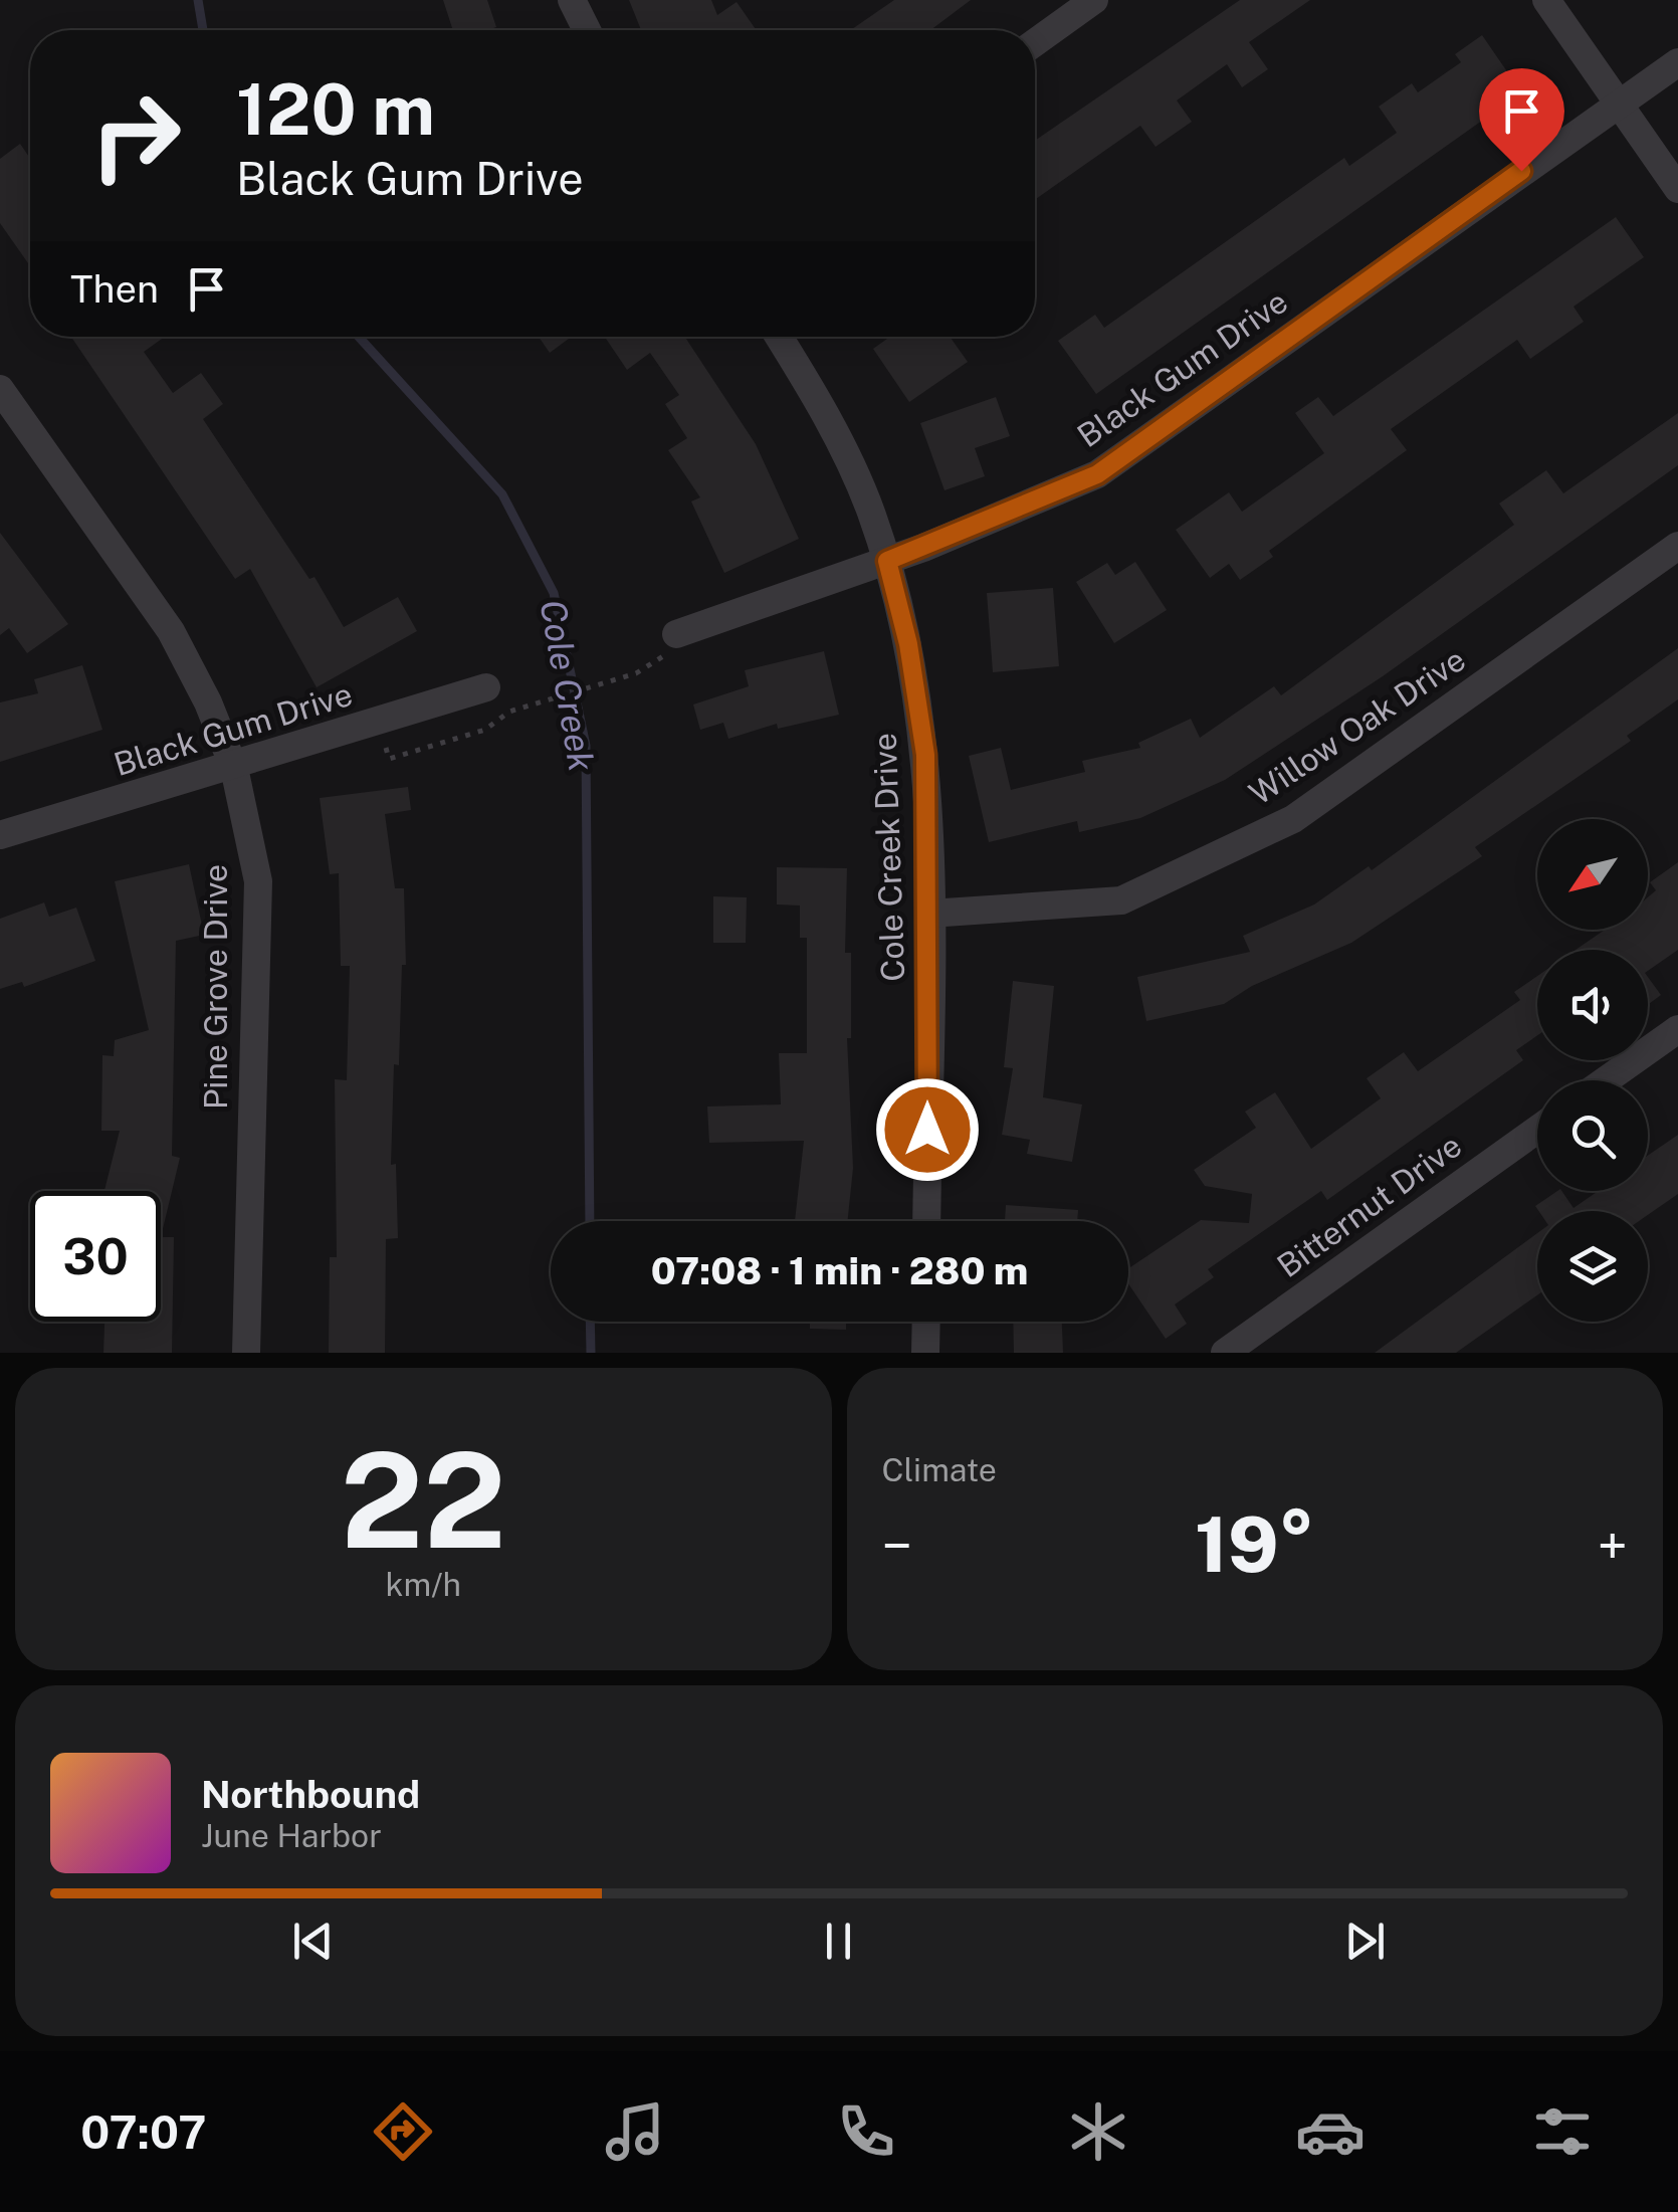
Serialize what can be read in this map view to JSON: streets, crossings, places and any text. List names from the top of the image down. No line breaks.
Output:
{"streets":{"street":["Black Gum Drive","Willow Oak Drive","Cole Creek Drive","Pine Grove Drive","Bitternut Drive"]},"crossings":[["Black Gum Drive","Cole Creek Drive"],["Black Gum Drive","Pine Grove Drive"],["Willow Oak Drive","Cole Creek Drive"]],"water":["Cole Creek"],"north":"bottom left","page":{"turn":["120 m","Black Gum Drive"],"then":"Then","limit":"30","trip":"07:08 · 1 min · 280 m","tile":[["22","km/h"],"Climate"],"heat":["−","19°","+"],"song":["Northbound","June Harbor"],"tabs":"07:07"}}
